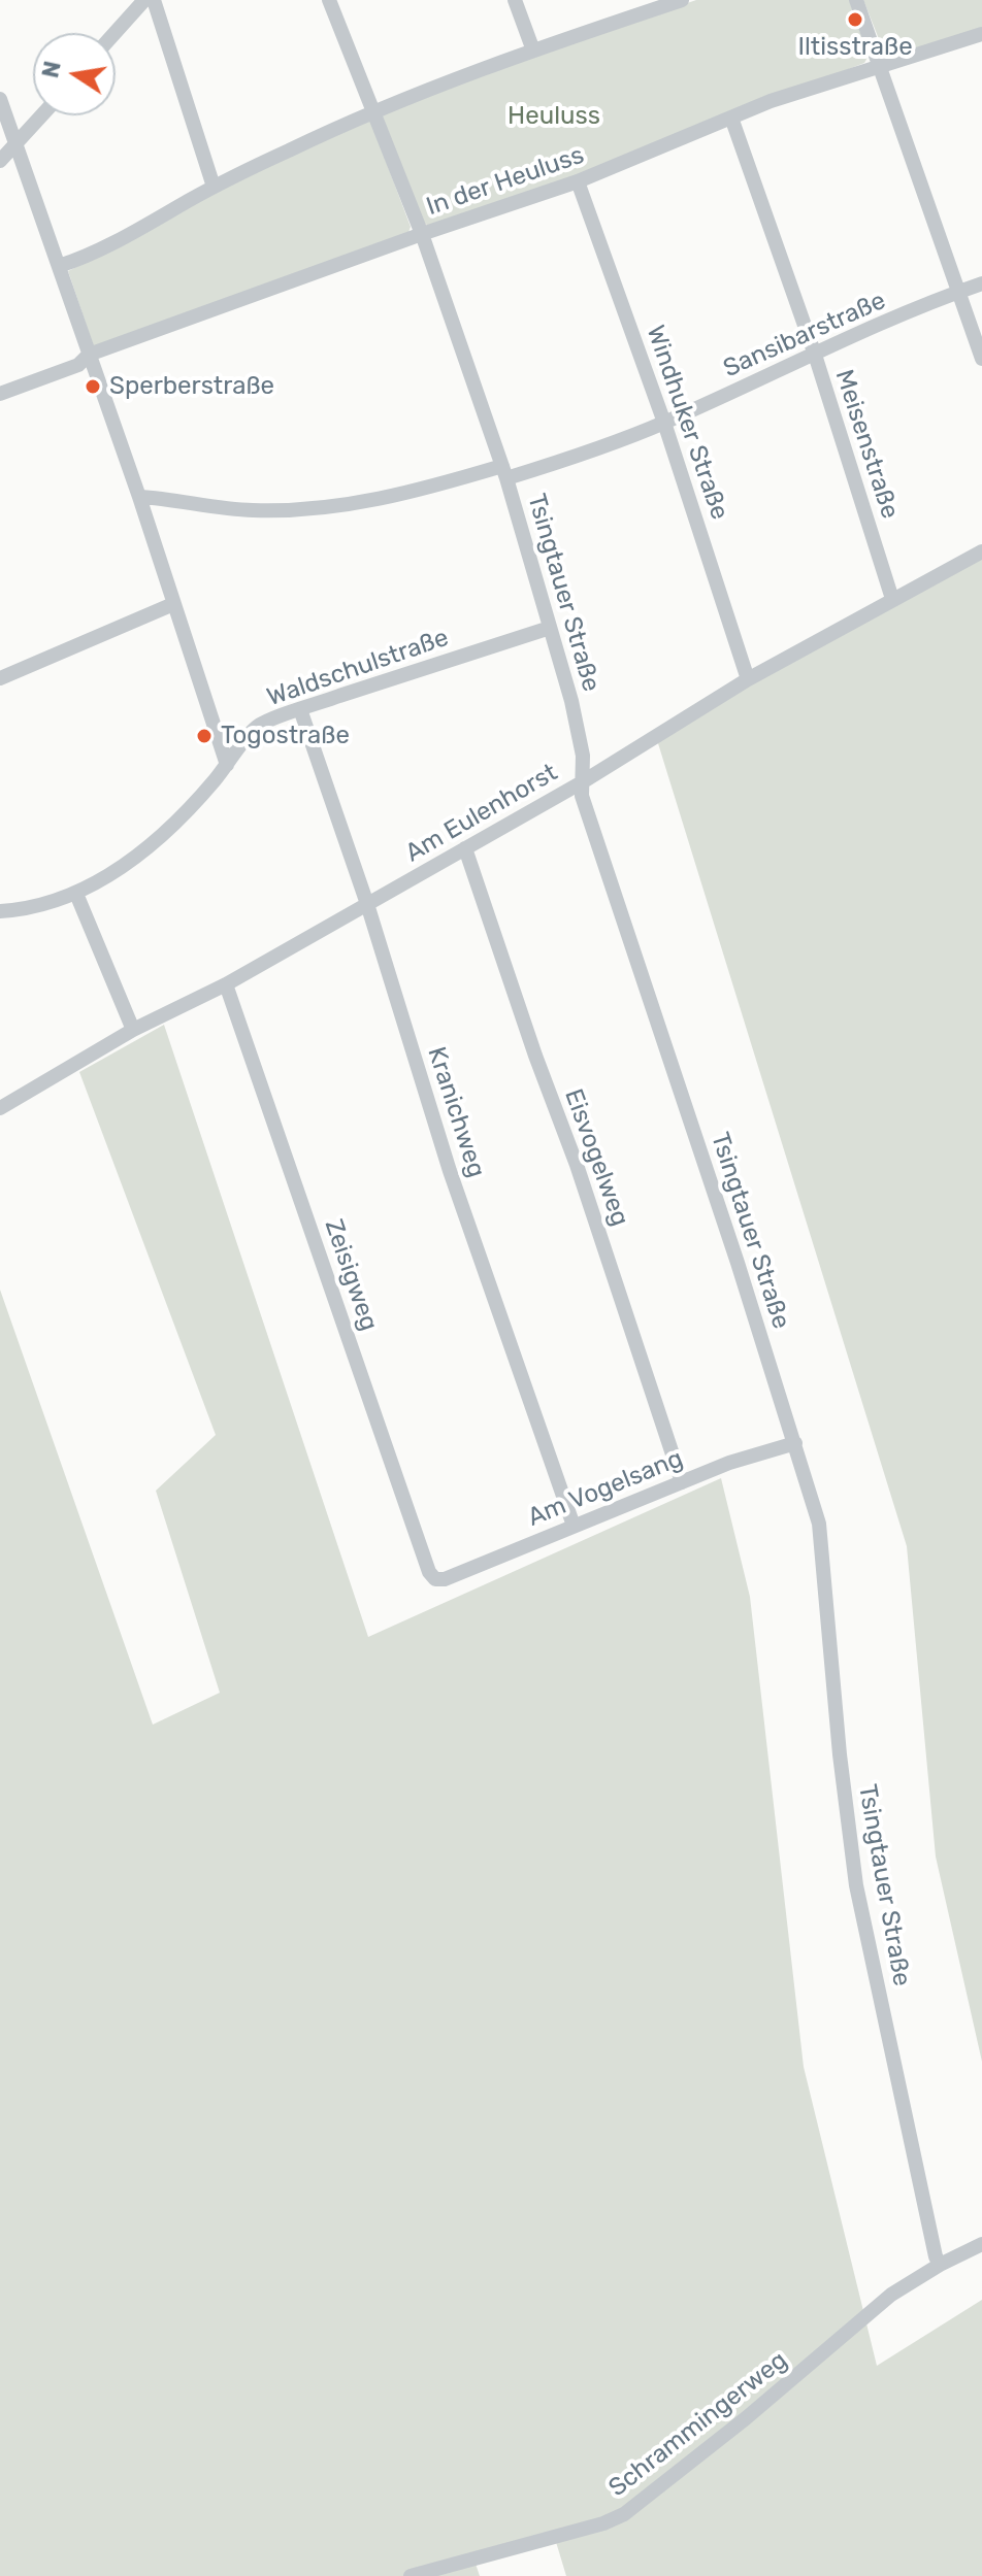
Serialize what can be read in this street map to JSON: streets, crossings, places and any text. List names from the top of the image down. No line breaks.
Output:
{"streets":{"street":["In der Heuluss","Sansibarstraße","Windhuker Straße","Meisenstraße","Tsingtauer Straße","Waldschulstraße","Am Eulenhorst","Kranichweg","Eisvogelweg","Zeisigweg","Am Vogelsang","Schrammingerweg"]},"crossings":[["In der Heuluss","Windhuker Straße"],["In der Heuluss","Meisenstraße"],["In der Heuluss","Tsingtauer Straße"],["Sansibarstraße","Windhuker Straße"],["Sansibarstraße","Meisenstraße"],["Sansibarstraße","Tsingtauer Straße"],["Windhuker Straße","Am Eulenhorst"],["Meisenstraße","Am Eulenhorst"],["Tsingtauer Straße","Waldschulstraße"],["Tsingtauer Straße","Am Eulenhorst"],["Tsingtauer Straße","Am Vogelsang"],["Tsingtauer Straße","Schrammingerweg"],["Waldschulstraße","Kranichweg"],["Am Eulenhorst","Kranichweg"],["Am Eulenhorst","Eisvogelweg"],["Am Eulenhorst","Zeisigweg"],["Kranichweg","Am Vogelsang"],["Eisvogelweg","Am Vogelsang"],["Zeisigweg","Am Vogelsang"]],"parks":["Heuluss"],"places":["Iltisstraße","Sperberstraße","Togostraße"],"north":"left"}
